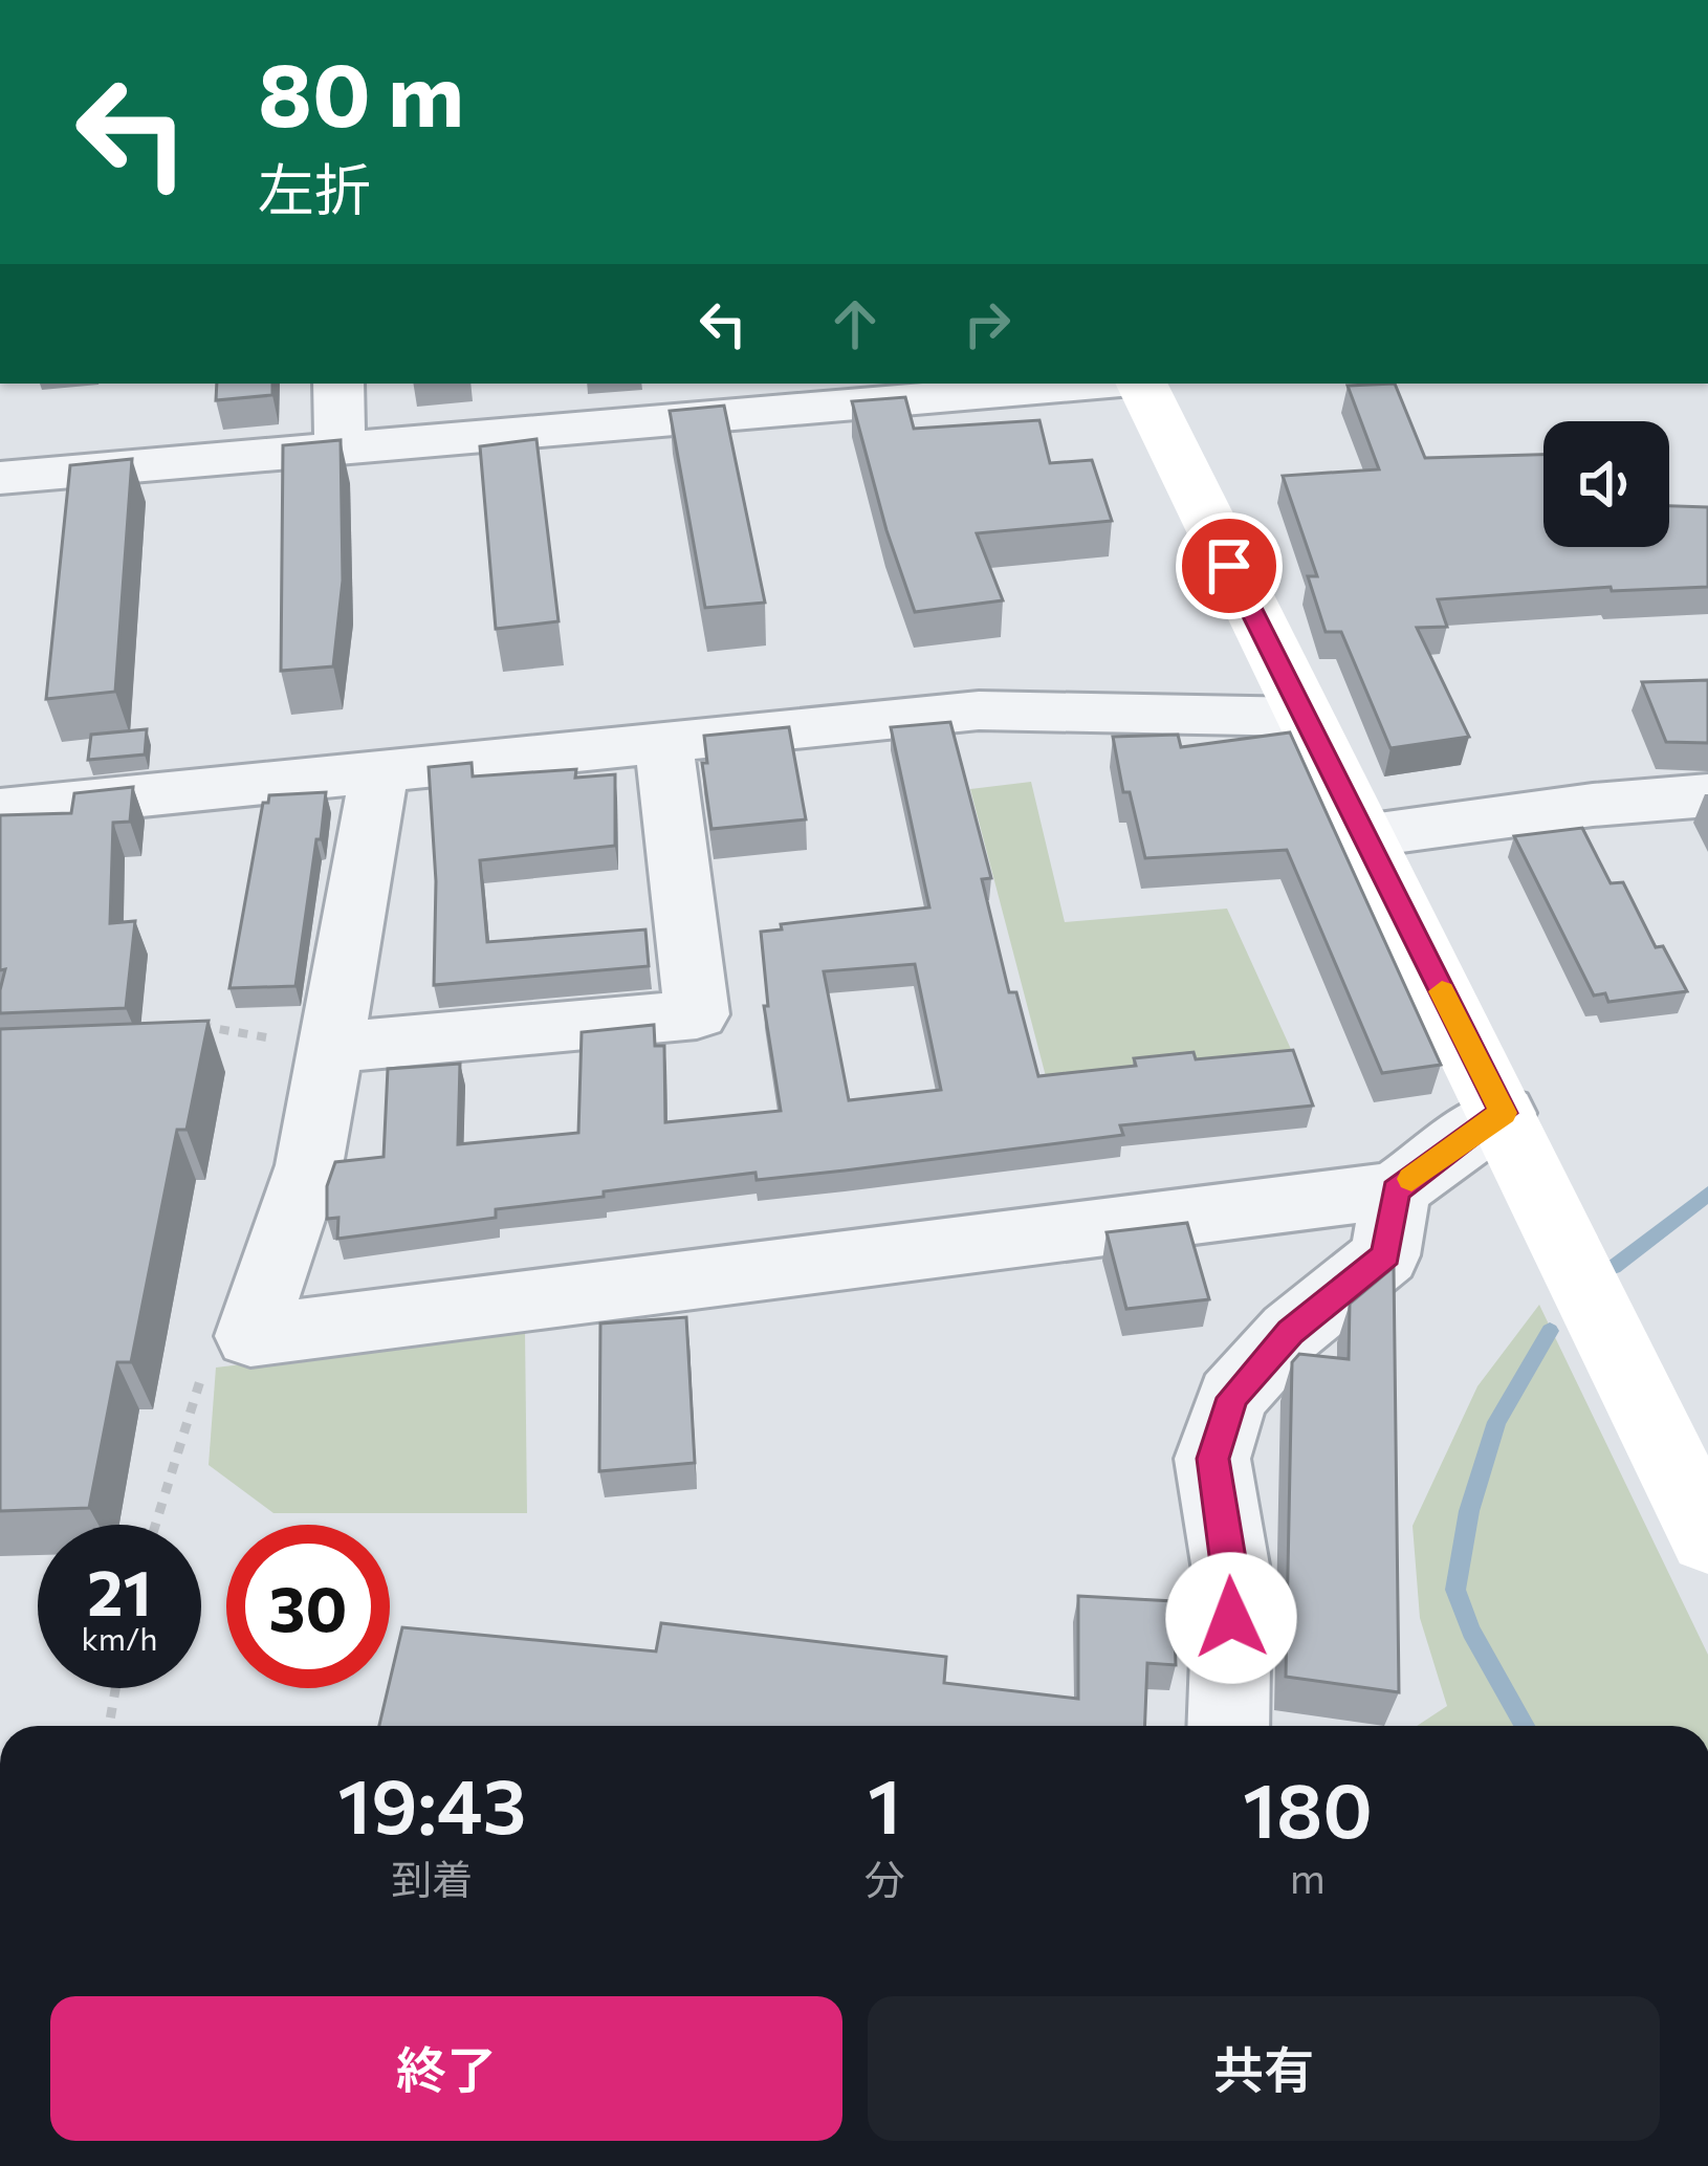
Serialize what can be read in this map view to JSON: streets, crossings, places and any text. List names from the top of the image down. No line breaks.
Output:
{"page":{"turn":["80 m","左折"],"speed":"21 km/h","limit":"30","eta":["19:43","到着","1","分","180","m"],"buttons":["終了","共有"]}}
